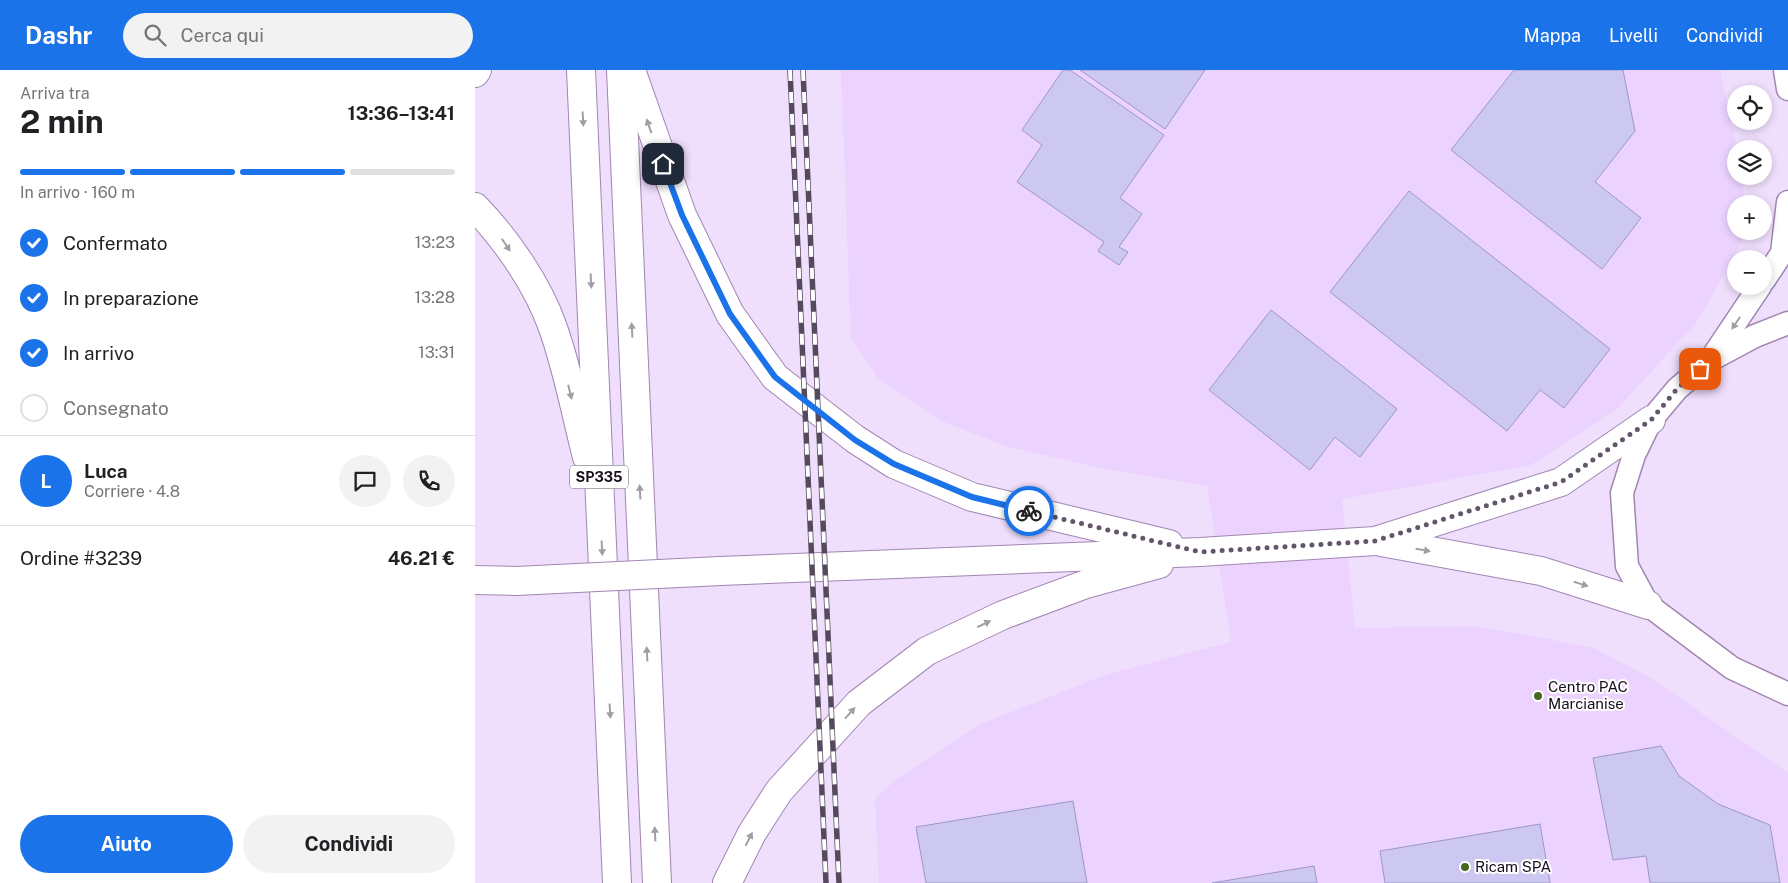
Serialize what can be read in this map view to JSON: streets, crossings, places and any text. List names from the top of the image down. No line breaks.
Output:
{"streets":{"highway":["SP335"]},"places":["Centro PAC Marcianise","Ricam SPA"],"page":{"header":"Dashr","search":"Cerca qui","nav":["Mappa","Livelli","Condividi"],"heading":["2 min","Arriva tra","13:36–13:41"],"panel":["Luca","Corriere · 4.8","Ordine #3239","46.21 €"],"map_buttons":["+","−"],"bar":"In arrivo · 160 m","list":[["Confermato","13:23"],["In preparazione","13:28"],["In arrivo","13:31"],"Consegnato"],"round":"L","buttons":["Aiuto","Condividi"]}}
